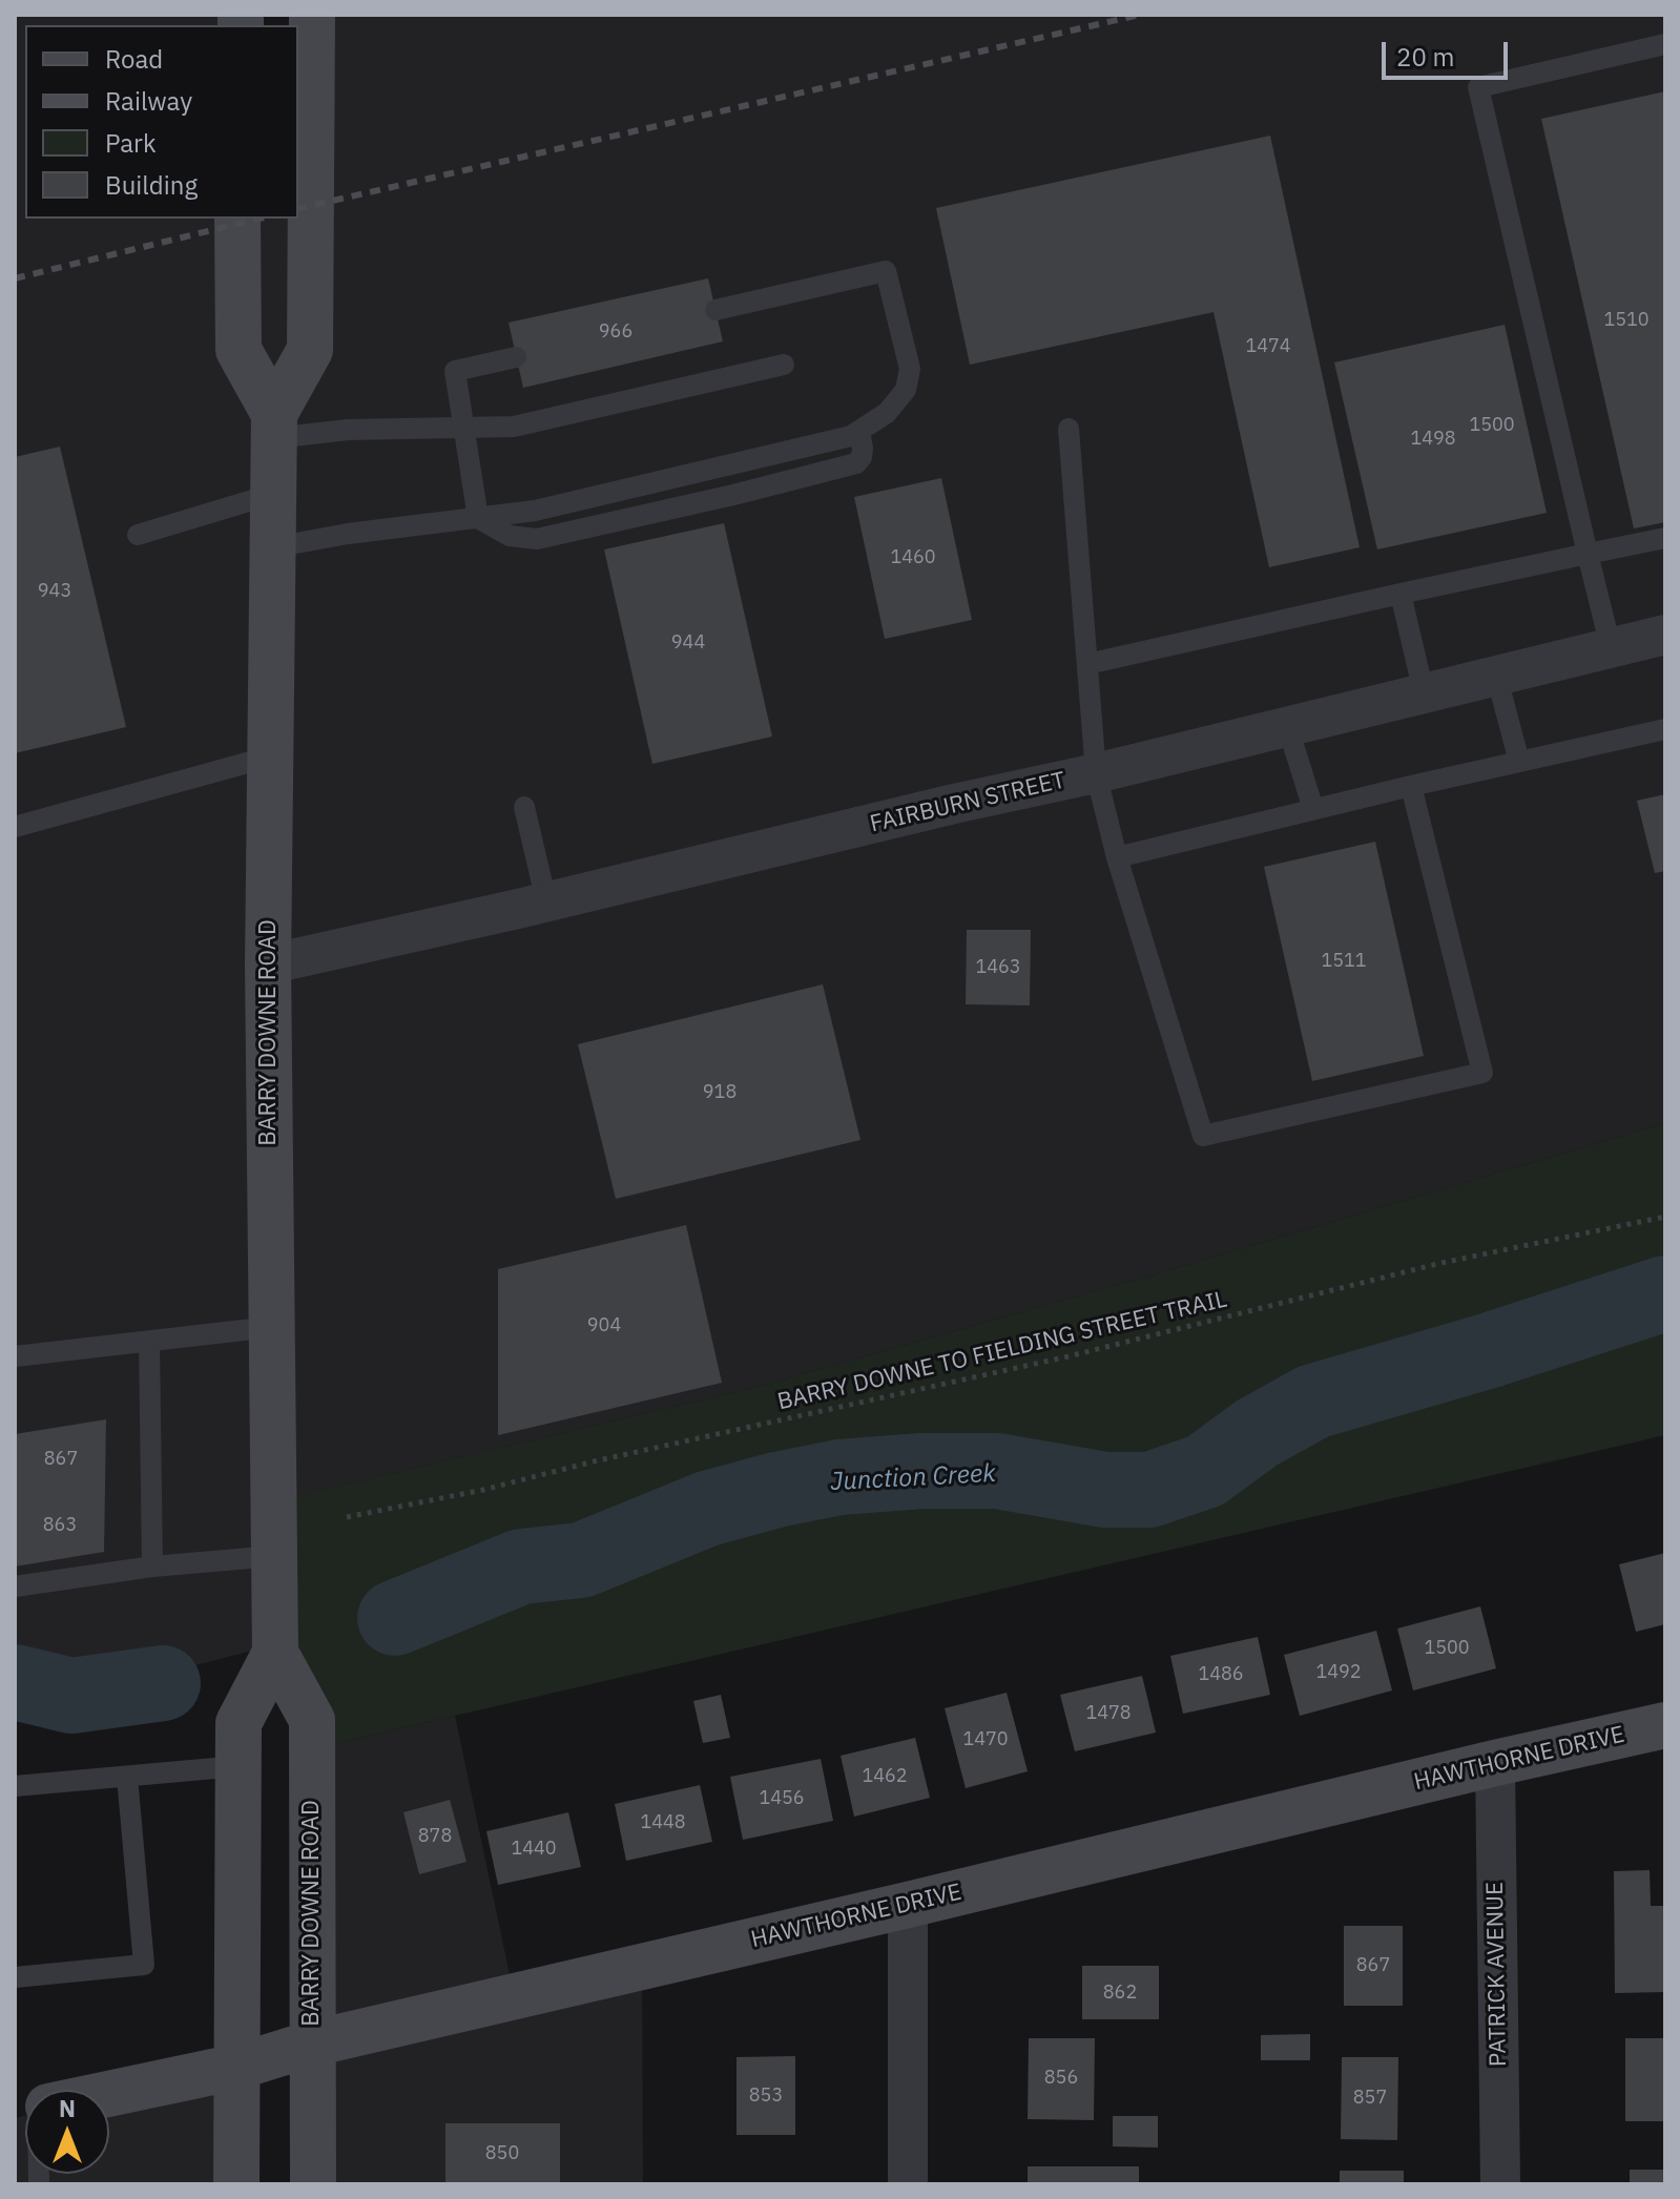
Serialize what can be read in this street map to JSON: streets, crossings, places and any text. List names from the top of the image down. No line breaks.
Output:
{"streets":{"main road":["BARRY DOWNE ROAD","HAWTHORNE DRIVE"],"street":["FAIRBURN STREET","PATRICK AVENUE"],"path":["BARRY DOWNE TO FIELDING STREET TRAIL"]},"crossings":[["FAIRBURN STREET","BARRY DOWNE ROAD"],["BARRY DOWNE ROAD","HAWTHORNE DRIVE"],["HAWTHORNE DRIVE","PATRICK AVENUE"]],"water":["Junction Creek"],"house_numbers":["1510","966","1474","1500","1498","1460","943","944","1511","1463","918","904","867","863","1500","1492","1486","1478","1470","1462","1456","1448","878","1440","867","862","856","853","857","850"],"legend":["Road","Railway","Park","Building"],"scale_bar":"20 m","north":"top"}
